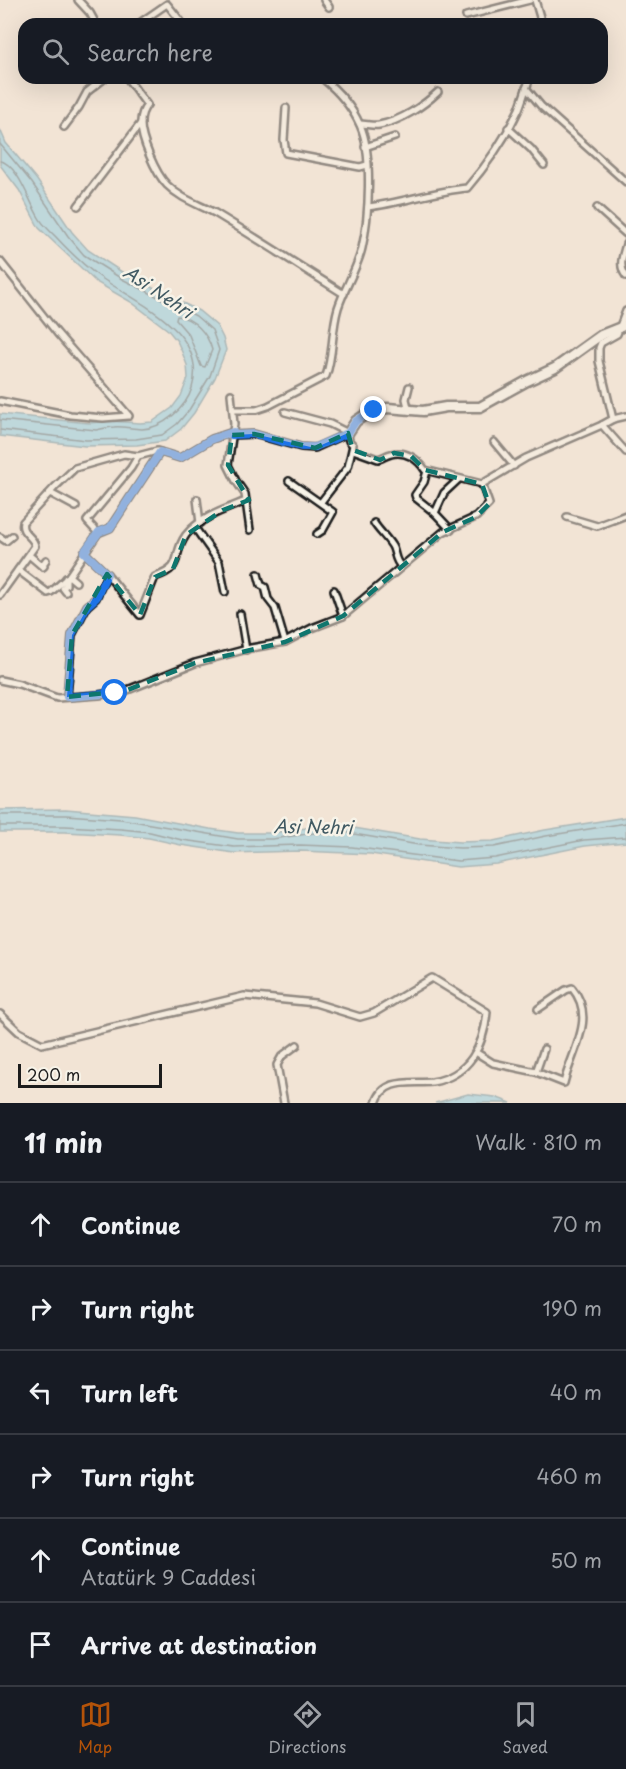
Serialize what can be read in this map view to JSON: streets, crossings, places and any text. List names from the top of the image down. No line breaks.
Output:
{"water":["Asi Nehri"],"scale_bar":"200 m","page":{"search":"Search here","scale":"200 m","heading":["11 min","Walk · 810 m"],"list":[["Continue","70 m"],["Turn right","190 m"],["Turn left","40 m"],["Turn right","460 m"],["Continue","Atatürk 9 Caddesi","50 m"],"Arrive at destination"],"nav":["Map","Directions","Saved"]}}
